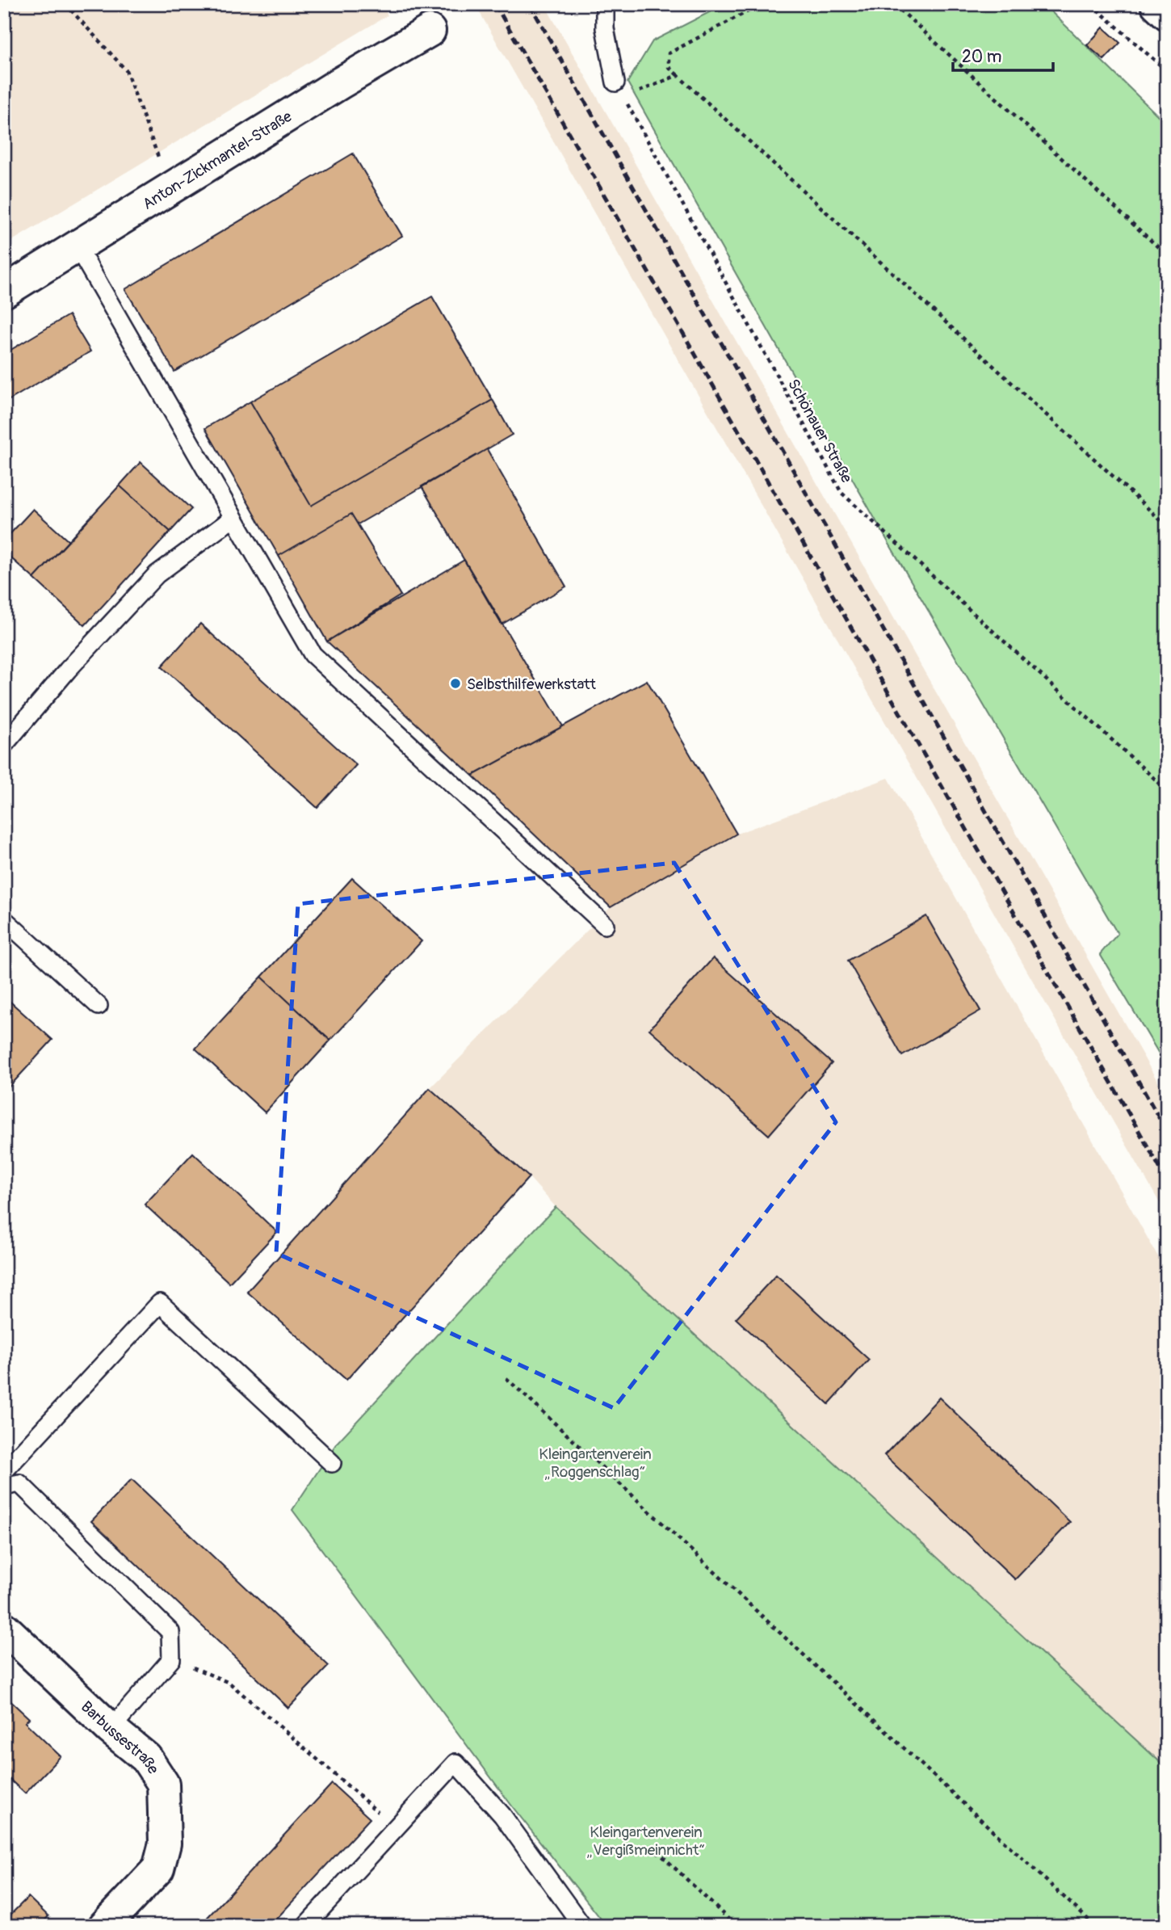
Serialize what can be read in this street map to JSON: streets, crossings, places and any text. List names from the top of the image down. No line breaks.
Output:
{"streets":{"street":["Anton-Zickmantel-Straße","Barbussestraße"],"path":["Schönauer Straße"]},"parks":["Kleingartenverein „Roggenschlag“","Kleingartenverein „Vergißmeinnicht“"],"places":["Selbsthilfewerkstatt"],"scale_bar":"20 m"}
